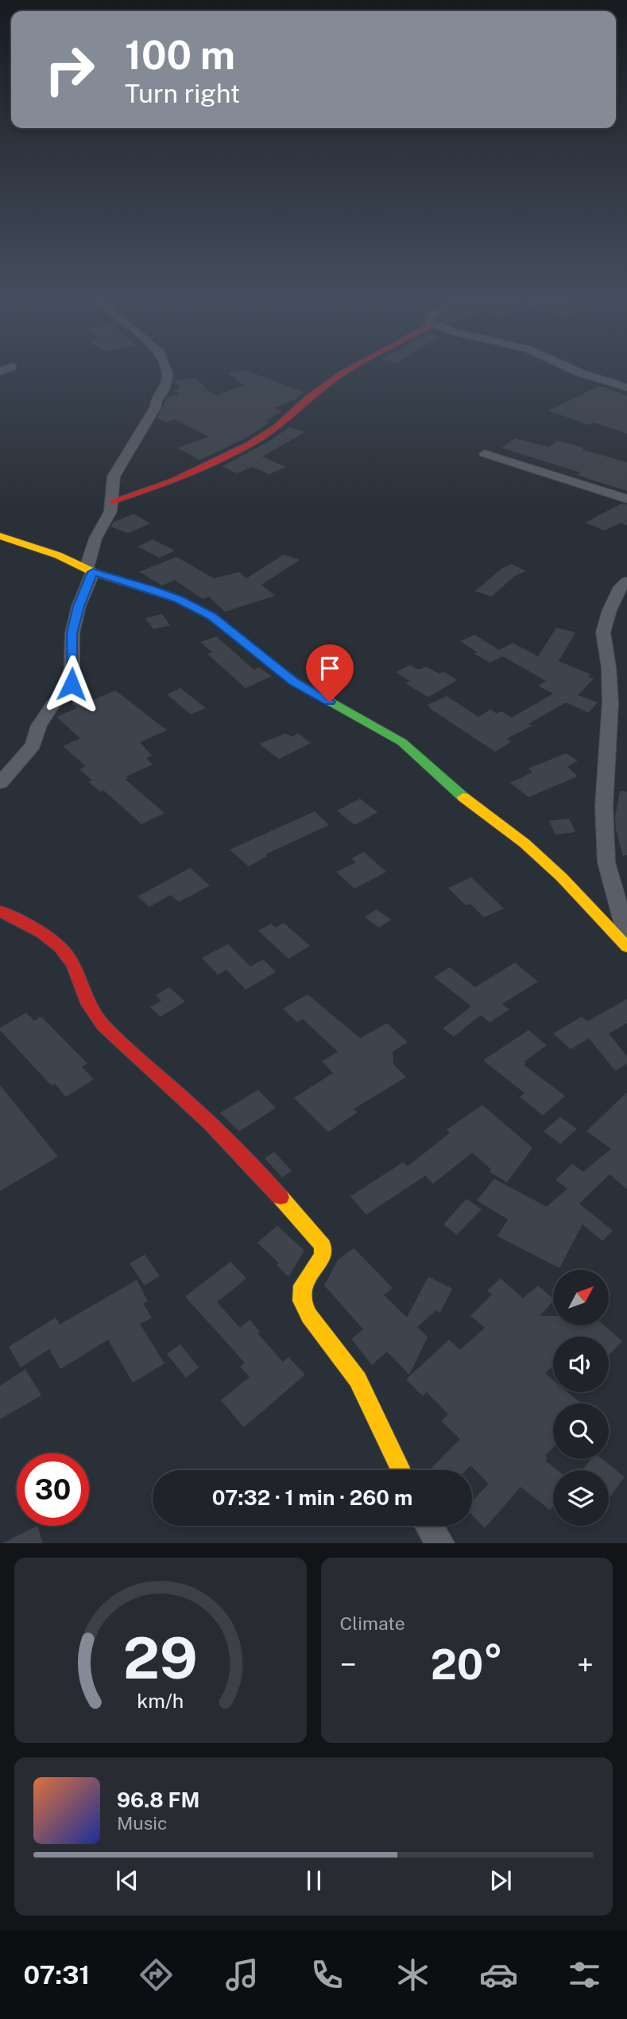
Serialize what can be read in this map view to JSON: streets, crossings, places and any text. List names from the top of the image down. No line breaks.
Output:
{"north":"top right","page":{"turn":["100 m","Turn right"],"limit":"30","trip":"07:32 · 1 min · 260 m","tile":"Climate","heat":["−","20°","+"],"song":["96.8 FM","Music"],"tabs":"07:31","gauge":["29","km/h"]}}
